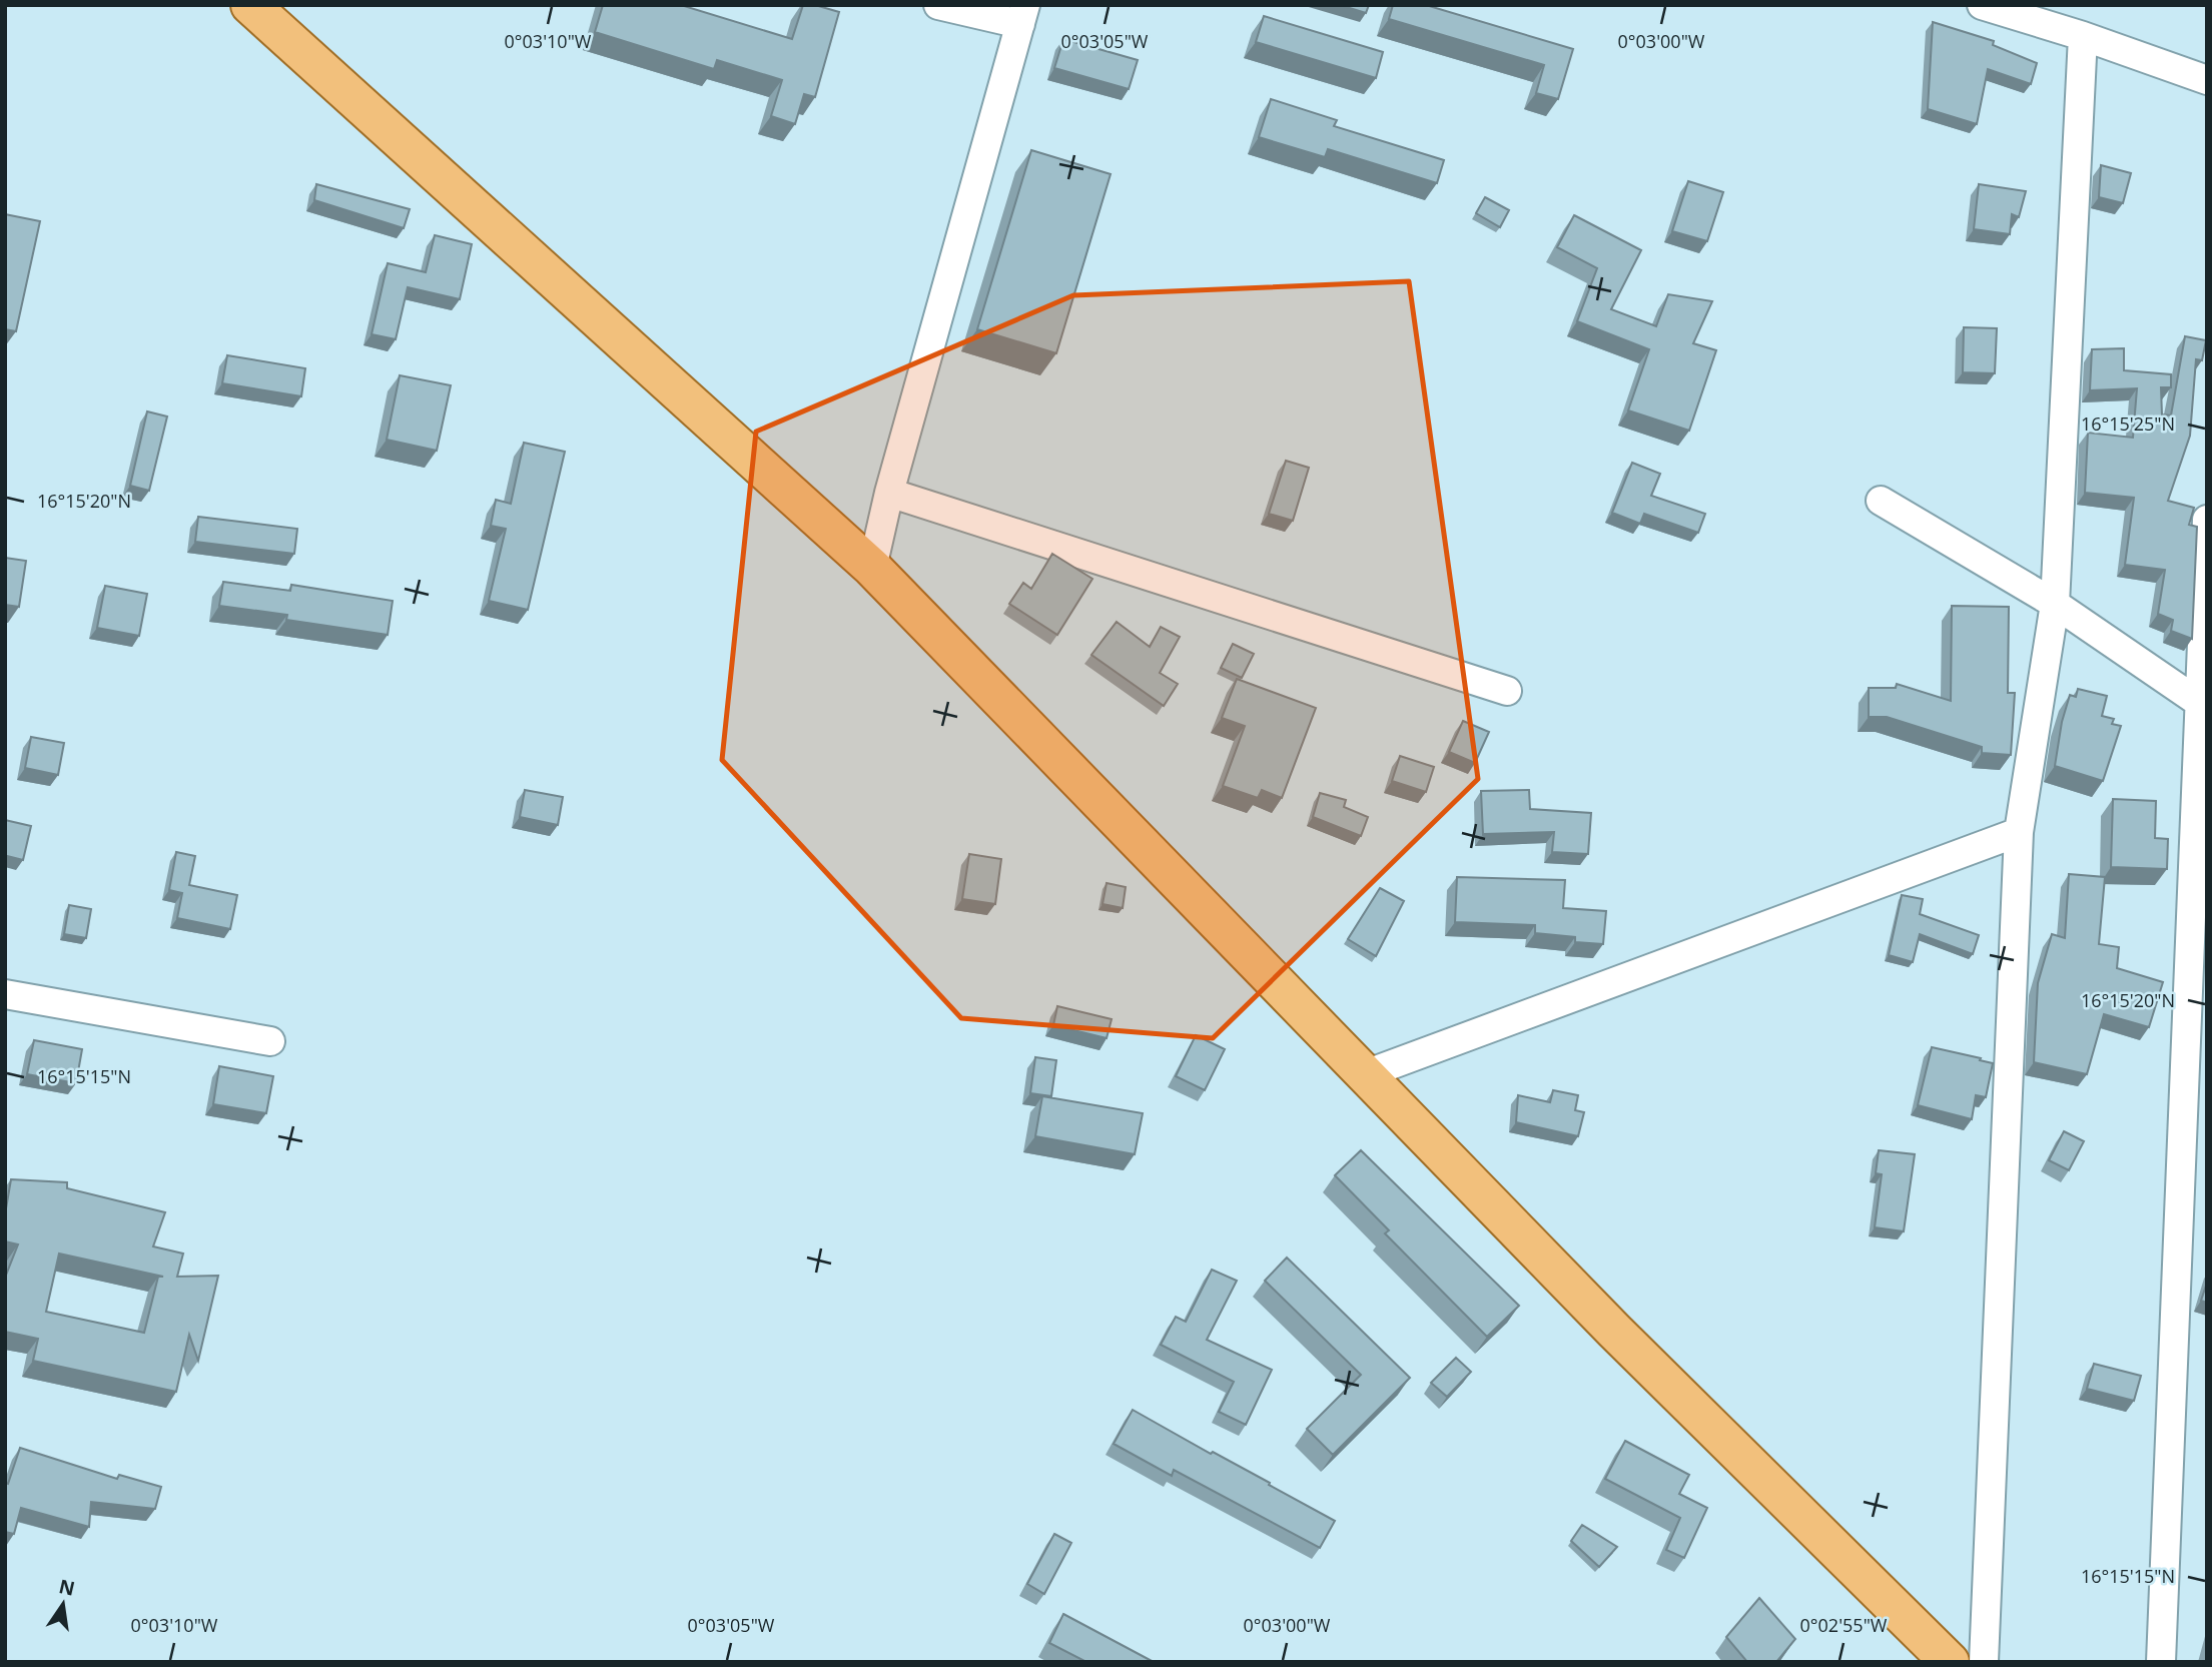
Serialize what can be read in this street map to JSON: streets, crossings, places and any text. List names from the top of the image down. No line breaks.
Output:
{"north":"top","coordinates":["0°03'10\"W","0°03'05\"W","0°03'00\"W","16°15'25\"N","16°15'20\"N","16°15'15\"N","0°02'55\"W"]}
